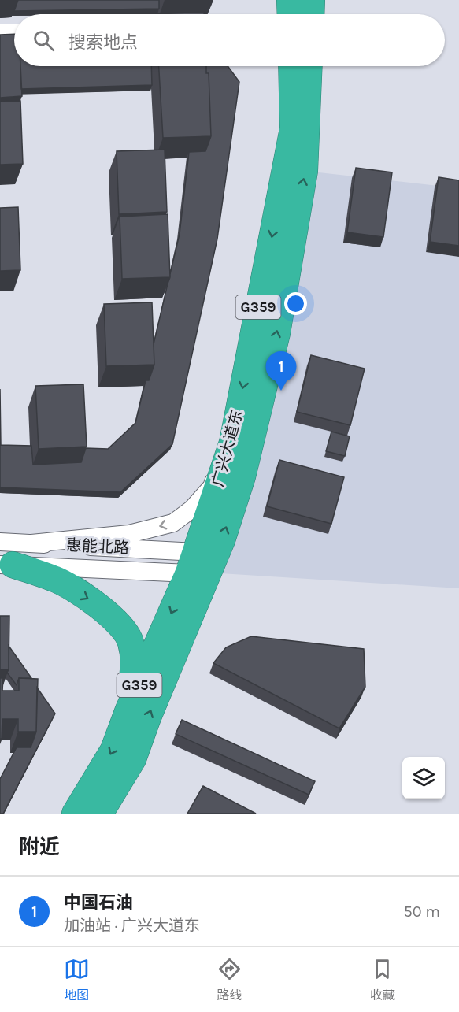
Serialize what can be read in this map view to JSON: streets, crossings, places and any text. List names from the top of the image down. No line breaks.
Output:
{"streets":{"highway":["G359","广兴大道东"],"street":["惠能北路"]},"crossings":[["广兴大道东","惠能北路"]],"page":{"search":"搜索地点","pins":"1","heading":"附近","list":[{"mark":"1","name":"中国石油","note":"加油站 · 广兴大道东","value":"50 m"}],"nav":["地图","路线","收藏"]}}
